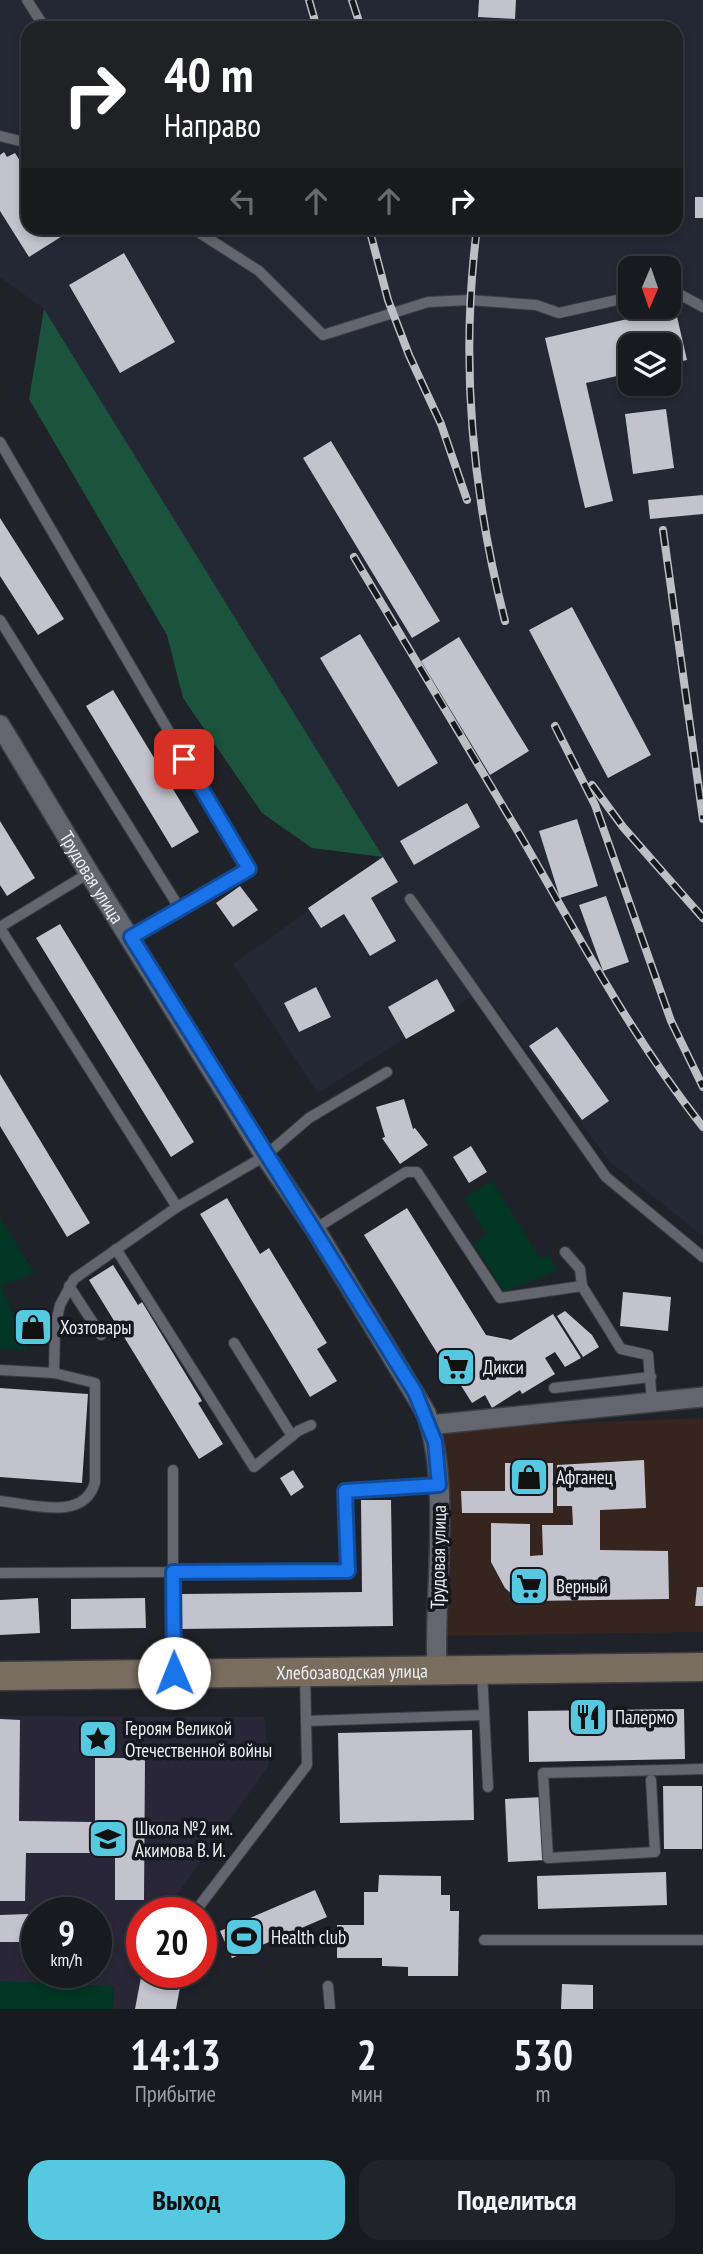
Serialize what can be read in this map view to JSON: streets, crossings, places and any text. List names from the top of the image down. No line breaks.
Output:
{"streets":{"main road":["Хлебозаводская улица"],"street":["Трудовая улица"]},"crossings":[["Трудовая улица","Хлебозаводская улица"]],"places":{"shop":["Хозтовары","Афганец"],"supermarket":["Дикси","Верный"],"restaurant":["Палермо"],"place":["Героям Великой Отечественной войны"],"school or university":["Школа №2 им. Акимова В. И."],"sports":["Health club"]},"north":"bottom","page":{"turn":["40 m","Направо"],"speed":"9 km/h","limit":"20","eta":["14:13","Прибытие","2","мин","530","m"],"buttons":["Выход","Поделиться"]}}
